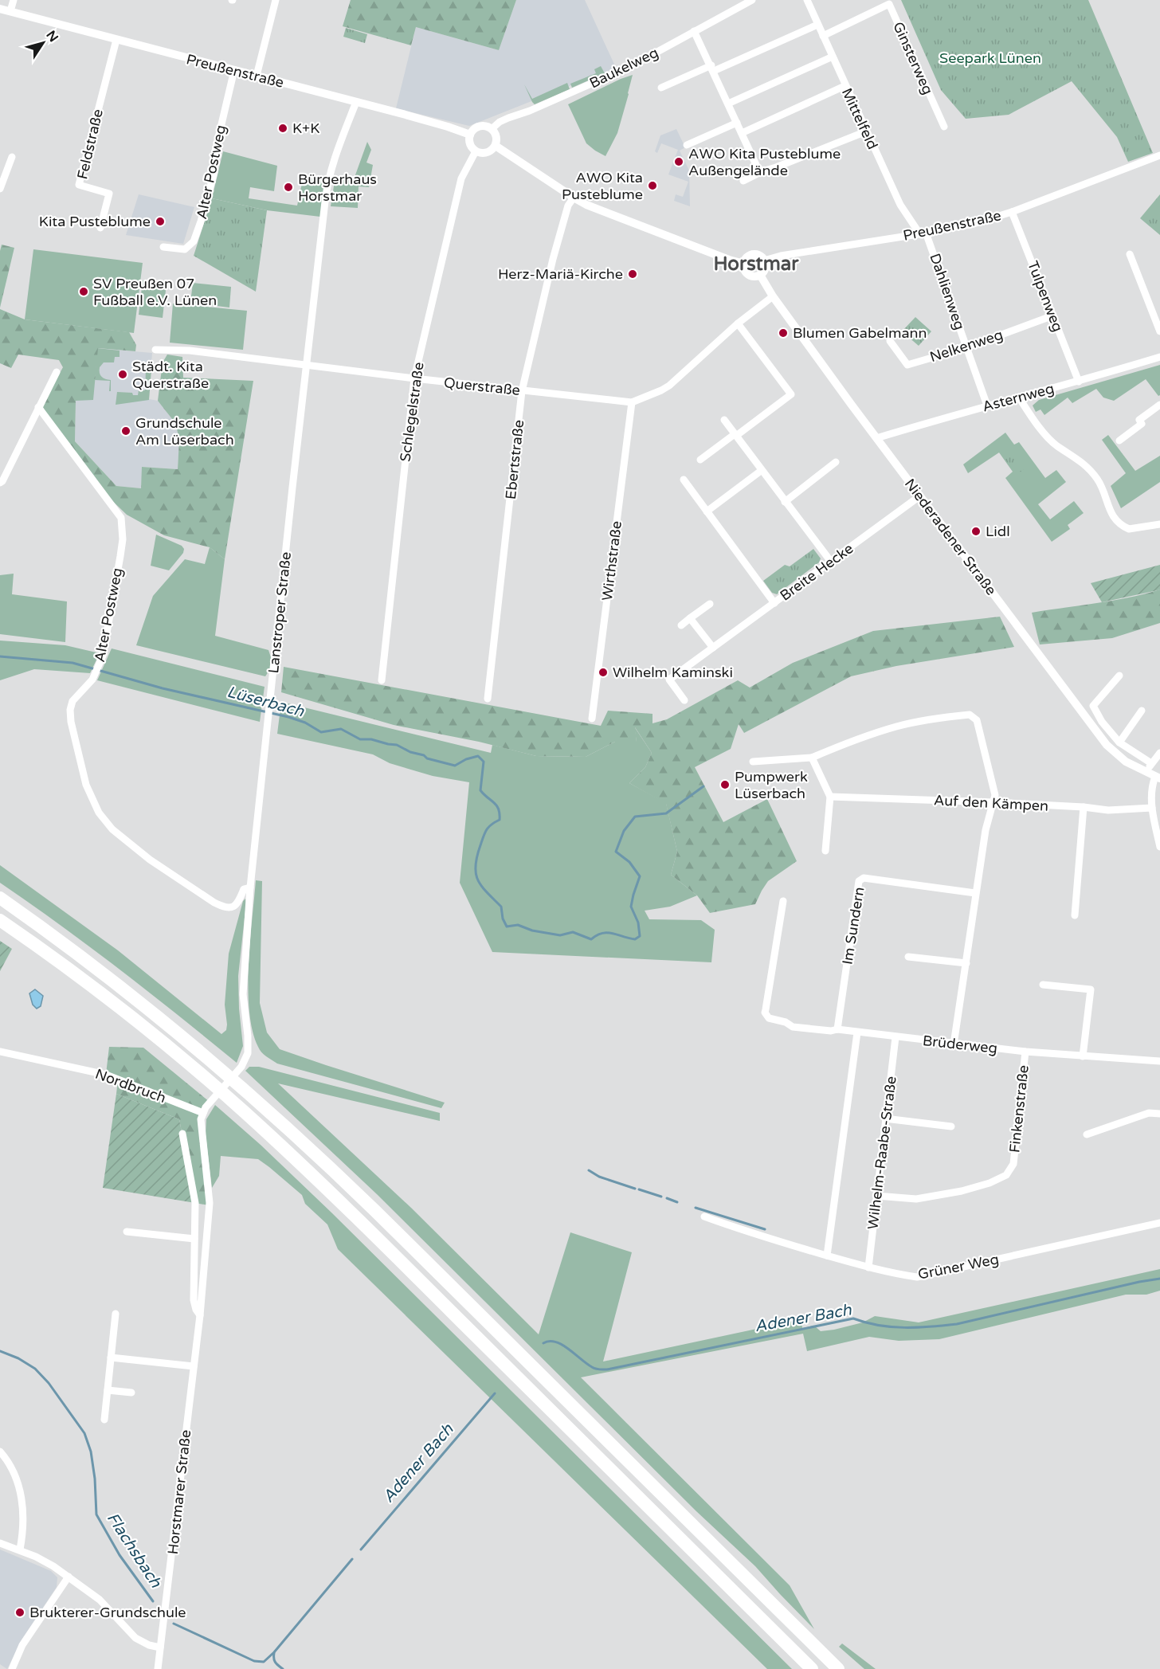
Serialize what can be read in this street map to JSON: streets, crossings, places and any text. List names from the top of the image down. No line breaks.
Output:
{"streets":{"street":["Ginsterweg","Baukelweg","Preußenstraße","Mittelfeld","Feldstraße","Alter Postweg","Dahlienweg","Tulpenweg","Nelkenweg","Querstraße","Asternweg","Schlegelstraße","Ebertstraße","Niederadener Straße","Wirthstraße","Breite Hecke","Lanstroper Straße","Auf den Kämpen","Im Sundern","Brüderweg","Nordbruch","Finkenstraße","Wilhelm-Raabe-Straße","Grüner Weg","Horstmarer Straße"]},"crossings":[["Ginsterweg","Mittelfeld"],["Baukelweg","Preußenstraße"],["Baukelweg","Schlegelstraße"],["Preußenstraße","Mittelfeld"],["Preußenstraße","Feldstraße"],["Preußenstraße","Alter Postweg"],["Preußenstraße","Dahlienweg"],["Preußenstraße","Tulpenweg"],["Preußenstraße","Schlegelstraße"],["Preußenstraße","Niederadener Straße"],["Preußenstraße","Lanstroper Straße"],["Mittelfeld","Dahlienweg"],["Alter Postweg","Lanstroper Straße"],["Dahlienweg","Nelkenweg"],["Dahlienweg","Asternweg"],["Tulpenweg","Nelkenweg"],["Tulpenweg","Asternweg"],["Querstraße","Schlegelstraße"],["Querstraße","Ebertstraße"],["Querstraße","Niederadener Straße"],["Querstraße","Wirthstraße"],["Querstraße","Lanstroper Straße"],["Asternweg","Niederadener Straße"],["Niederadener Straße","Breite Hecke"],["Lanstroper Straße","Nordbruch"],["Lanstroper Straße","Horstmarer Straße"],["Im Sundern","Brüderweg"],["Brüderweg","Finkenstraße"],["Brüderweg","Wilhelm-Raabe-Straße"],["Nordbruch","Horstmarer Straße"],["Finkenstraße","Wilhelm-Raabe-Straße"],["Wilhelm-Raabe-Straße","Grüner Weg"]],"districts":["Horstmar"],"water":["Lüserbach","Adener Bach","Flachsbach"],"parks":["Seepark Lünen"],"places":["K+K","AWO Kita Pusteblume Außengelände","AWO Kita Pusteblume","Bürgerhaus Horstmar","Kita Pusteblume","Herz-Mariä-Kirche","SV Preußen 07 Fußball e.V. Lünen","Blumen Gabelmann","Städt. Kita Querstraße","Grundschule Am Lüserbach","Lidl","Wilhelm Kaminski","Pumpwerk Lüserbach","Brukterer-Grundschule"],"north":"top right"}
